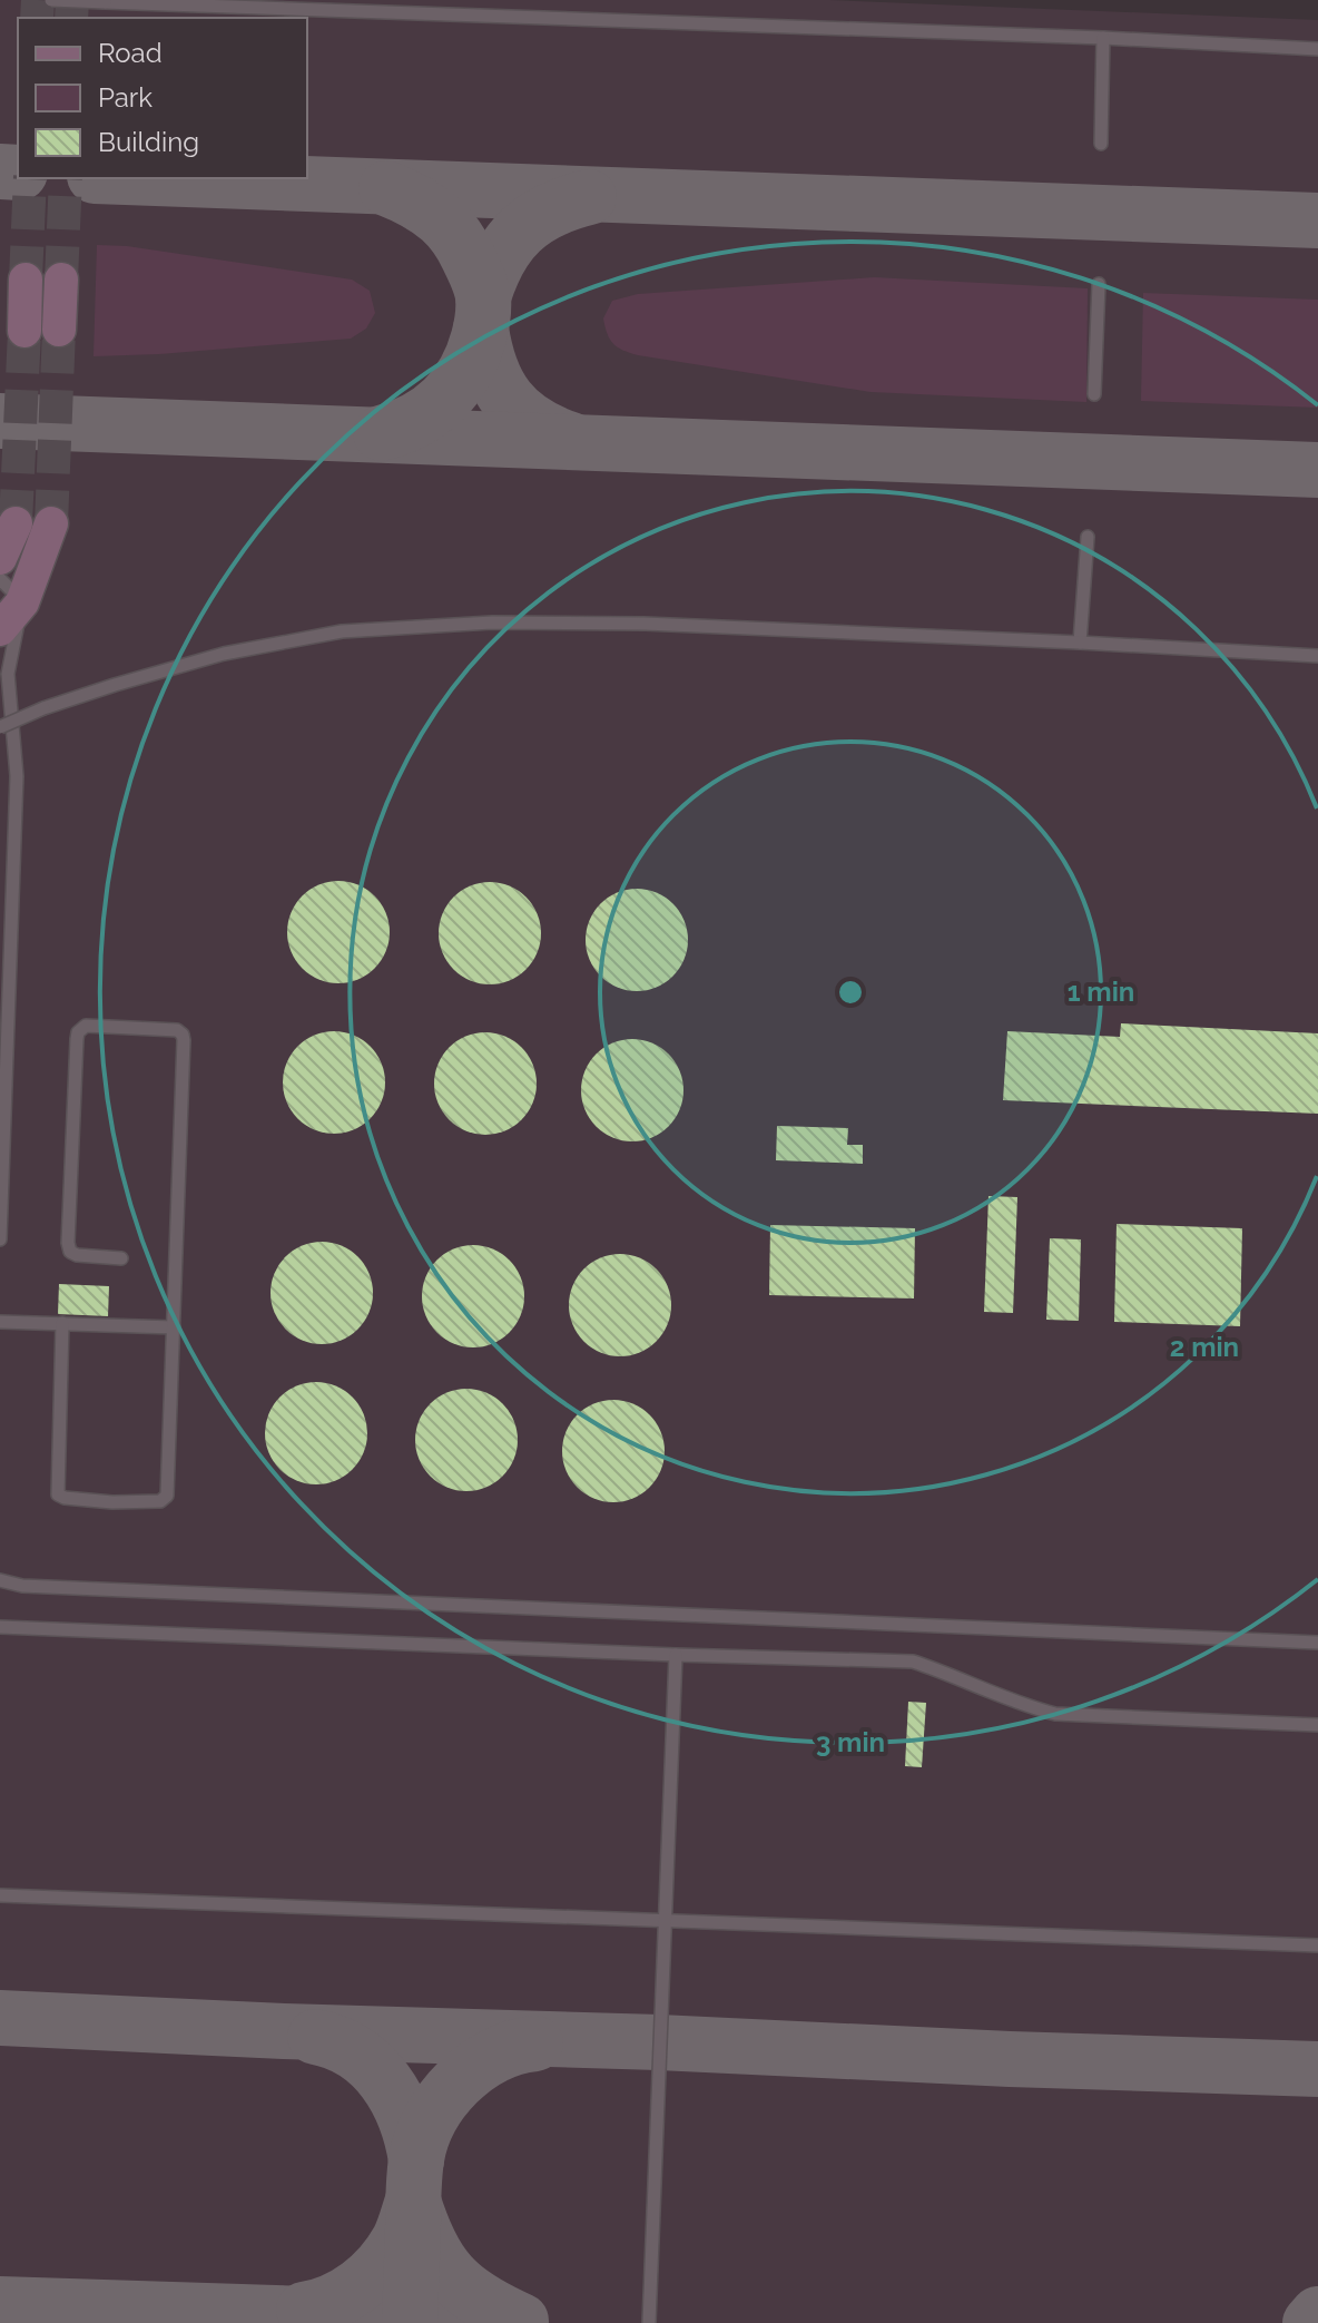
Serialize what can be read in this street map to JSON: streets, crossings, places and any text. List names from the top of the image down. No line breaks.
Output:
{"legend":["Road","Park","Building"],"rings":["1 min","2 min","3 min"]}
